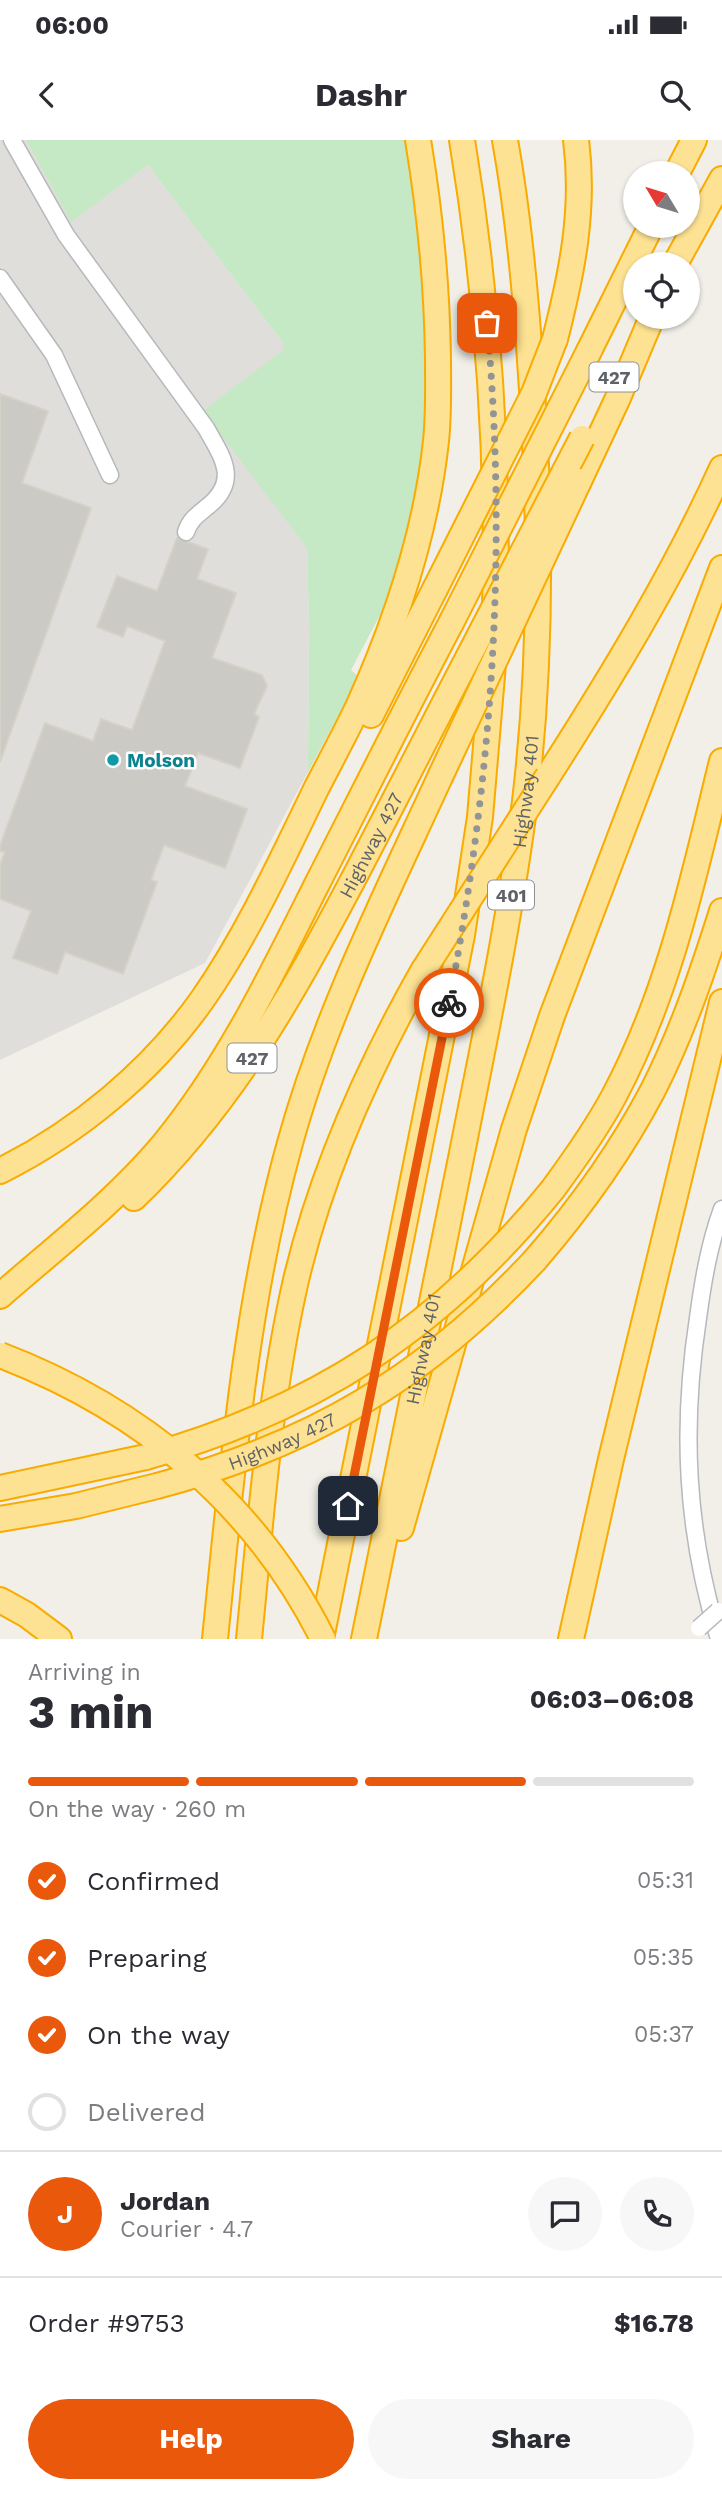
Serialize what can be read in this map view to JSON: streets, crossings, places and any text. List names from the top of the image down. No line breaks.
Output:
{"streets":{"highway":["427","Highway 401","Highway 427","401"]},"places":["Molson"],"north":"top left","page":{"status":"06:00","header":"Dashr","heading":["3 min","Arriving in","06:03–06:08"],"panel":["Jordan","Courier · 4.7","Order #9753","$16.78"],"bar":"On the way · 260 m","list":[["Confirmed","05:31"],["Preparing","05:35"],["On the way","05:37"],"Delivered"],"round":"J","buttons":["Help","Share"]}}
